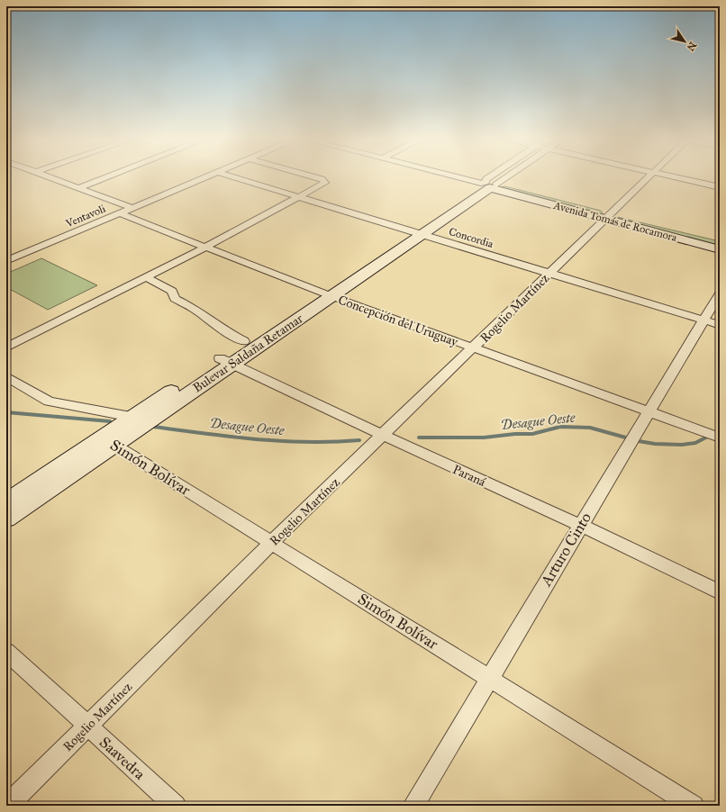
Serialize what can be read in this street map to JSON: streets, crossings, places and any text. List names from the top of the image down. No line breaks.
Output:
{"streets":{"street":["Ventavoli","Avenida Tomás de Rocamora","Concordia","Rogelio Martínez","Concepción del Uruguay","Bulevar Saldaña Retamar","Simón Bolívar","Paraná","Arturo Cinto","Saavedra"]},"crossings":[["Ventavoli","Concepción del Uruguay"],["Avenida Tomás de Rocamora","Rogelio Martínez"],["Avenida Tomás de Rocamora","Bulevar Saldaña Retamar"],["Concordia","Rogelio Martínez"],["Concordia","Bulevar Saldaña Retamar"],["Concordia","Arturo Cinto"],["Rogelio Martínez","Concepción del Uruguay"],["Rogelio Martínez","Simón Bolívar"],["Rogelio Martínez","Paraná"],["Rogelio Martínez","Saavedra"],["Concepción del Uruguay","Bulevar Saldaña Retamar"],["Concepción del Uruguay","Arturo Cinto"],["Bulevar Saldaña Retamar","Simón Bolívar"],["Bulevar Saldaña Retamar","Paraná"],["Simón Bolívar","Arturo Cinto"],["Paraná","Arturo Cinto"]],"water":["Desague Oeste"],"north":"bottom right"}
